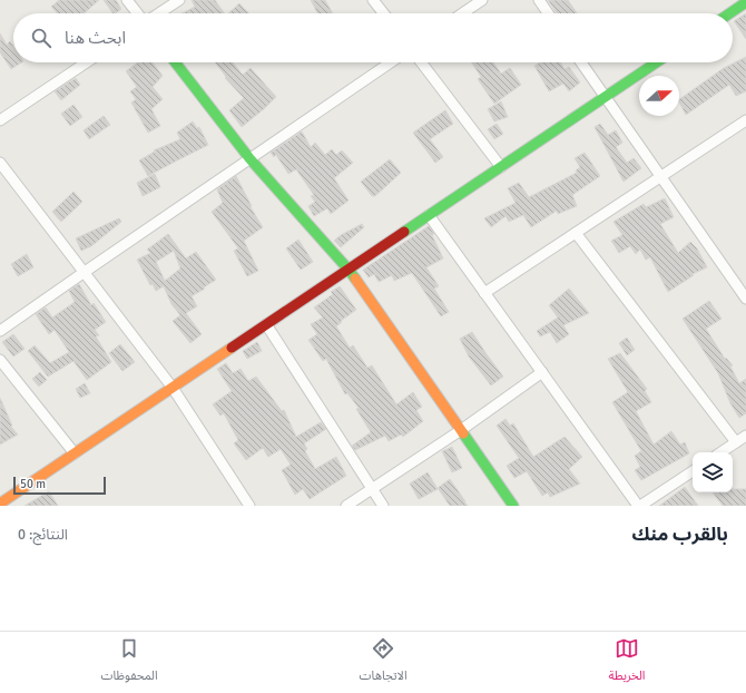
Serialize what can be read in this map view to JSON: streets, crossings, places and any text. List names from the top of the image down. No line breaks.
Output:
{"scale_bar":"50 m","north":"right","page":{"search":"ابحث هنا","scale":"50 m","heading":["بالقرب منك","النتائج: 0"],"nav":["الخريطة","الاتجاهات","المحفوظات"]}}
